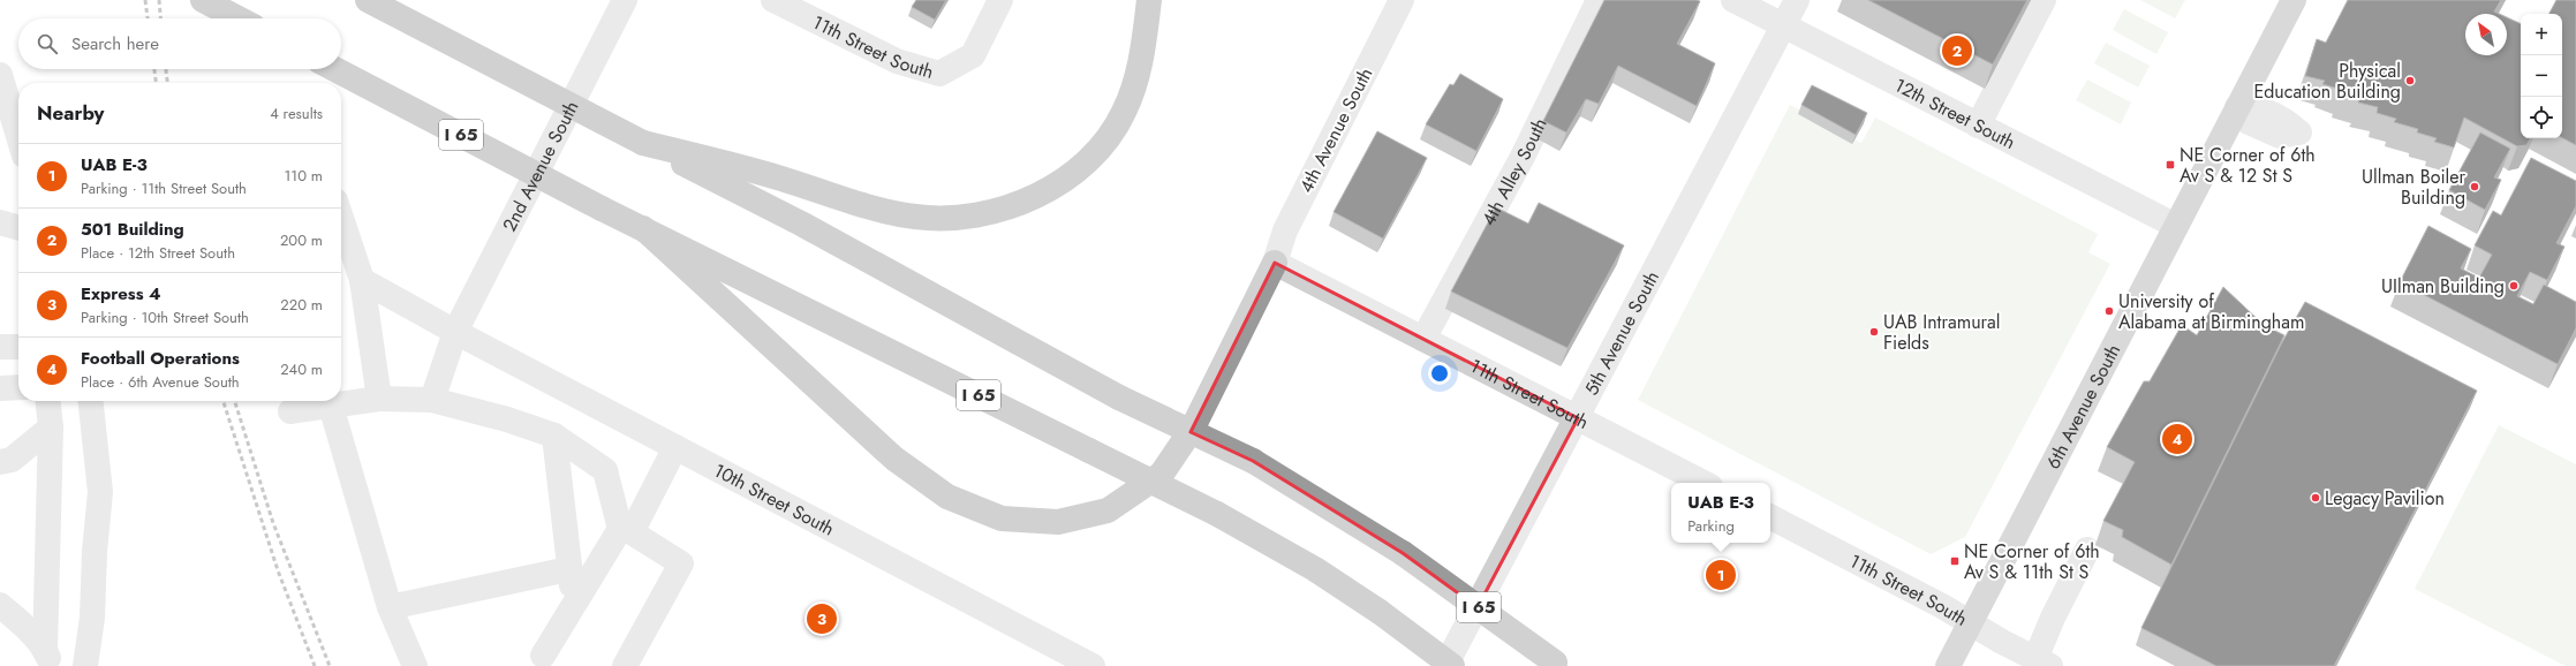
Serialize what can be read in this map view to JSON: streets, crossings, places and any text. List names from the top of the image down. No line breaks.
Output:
{"streets":{"highway":["I 65"],"main road":["6th Avenue South"],"street":["11th Street South","12th Street South","4th Avenue South","2nd Avenue South","4th Alley South","5th Avenue South","10th Street South"]},"crossings":[["11th Street South","4th Avenue South"],["11th Street South","4th Alley South"],["11th Street South","5th Avenue South"],["11th Street South","6th Avenue South"],["12th Street South","5th Avenue South"],["12th Street South","6th Avenue South"],["2nd Avenue South","10th Street South"]],"places":{"other":["Physical Education Building","Ullman Boiler Building","UIlman Building","University of Alabama at Birmingham","UAB Intramural Fields","Legacy Pavilion"],"transit":["NE Corner of 6th Av S & 12 St S","NE Corner of 6th Av S & 11th St S"]},"north":"top left","page":{"map_buttons":["+","−"],"search":"Search here","pins":["2","4","1","3"],"heading":["Nearby","4 results"],"list":[{"mark":"1","name":"UAB E-3","note":"Parking · 11th Street South","value":"110 m"},{"mark":"2","name":"501 Building","note":"Place · 12th Street South","value":"200 m"},{"mark":"3","name":"Express 4","note":"Parking · 10th Street South","value":"220 m"},{"mark":"4","name":"Football Operations","note":"Place · 6th Avenue South","value":"240 m"}],"popup":["UAB E-3","Parking"]}}
